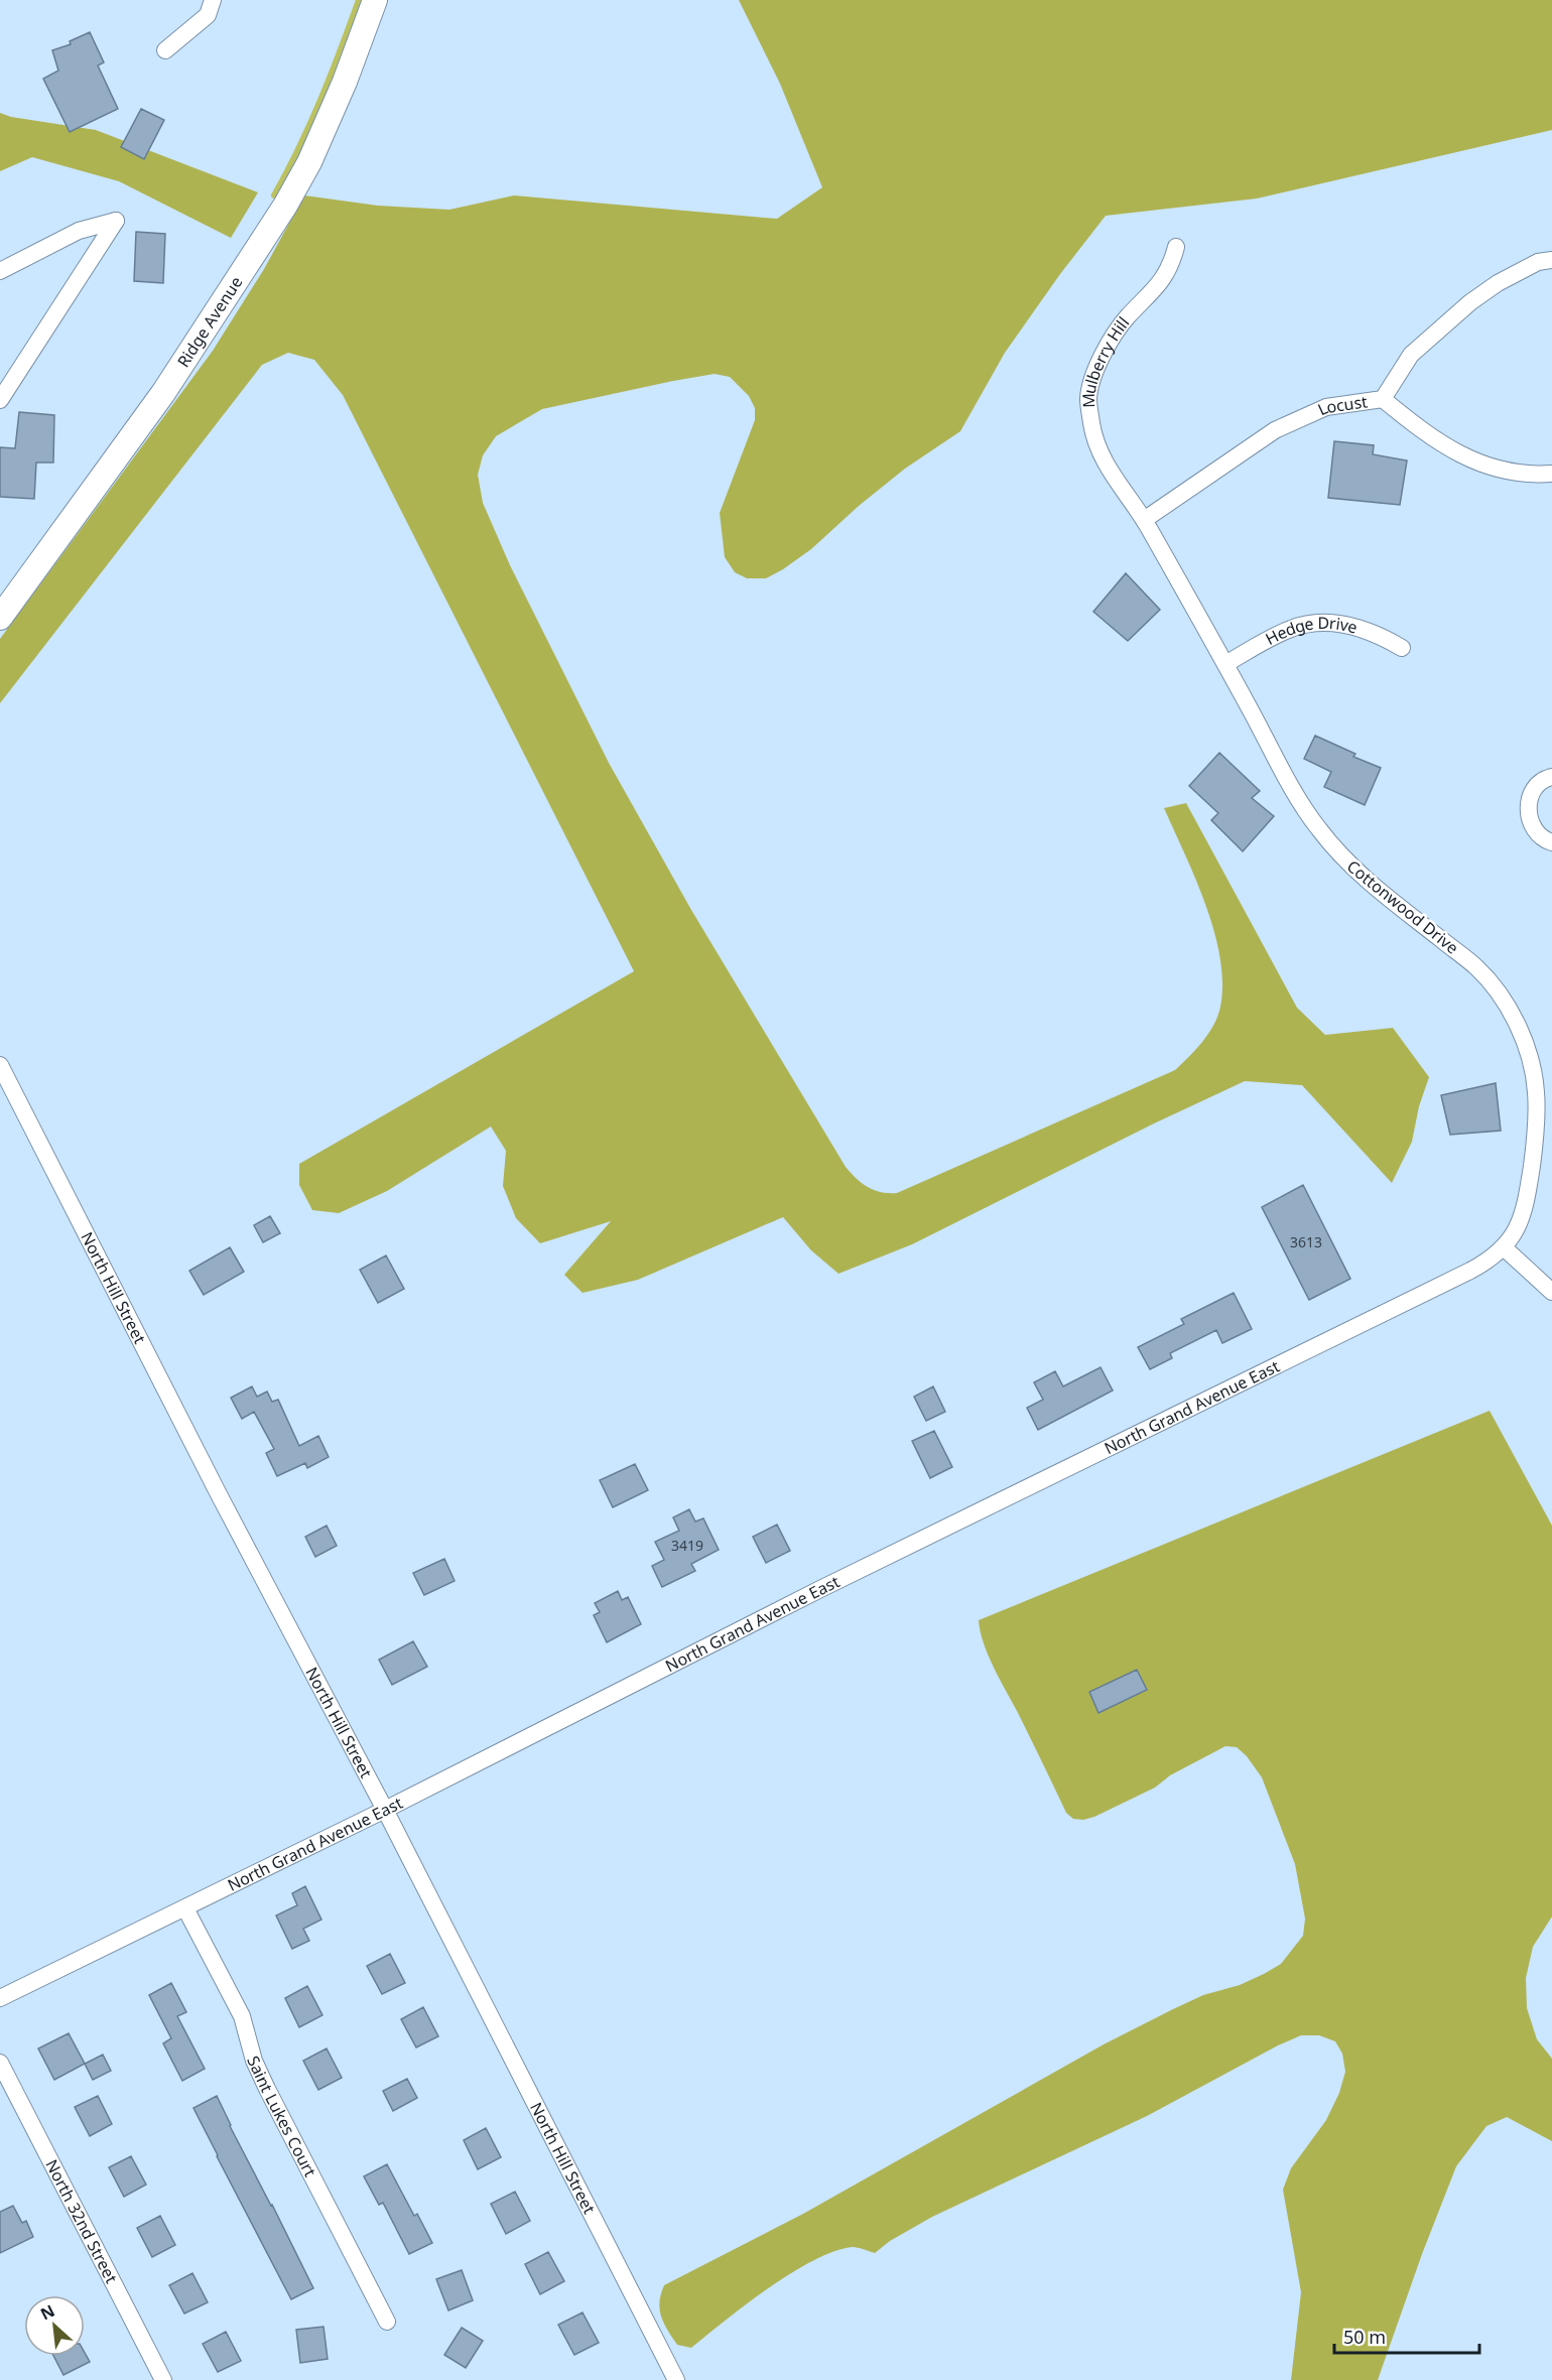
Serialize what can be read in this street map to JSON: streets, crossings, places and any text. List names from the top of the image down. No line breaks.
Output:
{"streets":{"street":["Ridge Avenue","Mulberry Hill","Locust","Hedge Drive","Cottonwood Drive","North Hill Street","North Grand Avenue East","Saint Lukes Court","North 32nd Street"]},"crossings":[["Mulberry Hill","Locust"],["Mulberry Hill","Cottonwood Drive"],["Locust","Cottonwood Drive"],["Hedge Drive","Cottonwood Drive"],["Cottonwood Drive","North Grand Avenue East"],["North Hill Street","North Grand Avenue East"],["North Grand Avenue East","Saint Lukes Court"]],"house_numbers":["3613","3419"],"scale_bar":"50 m","north":"top left"}
